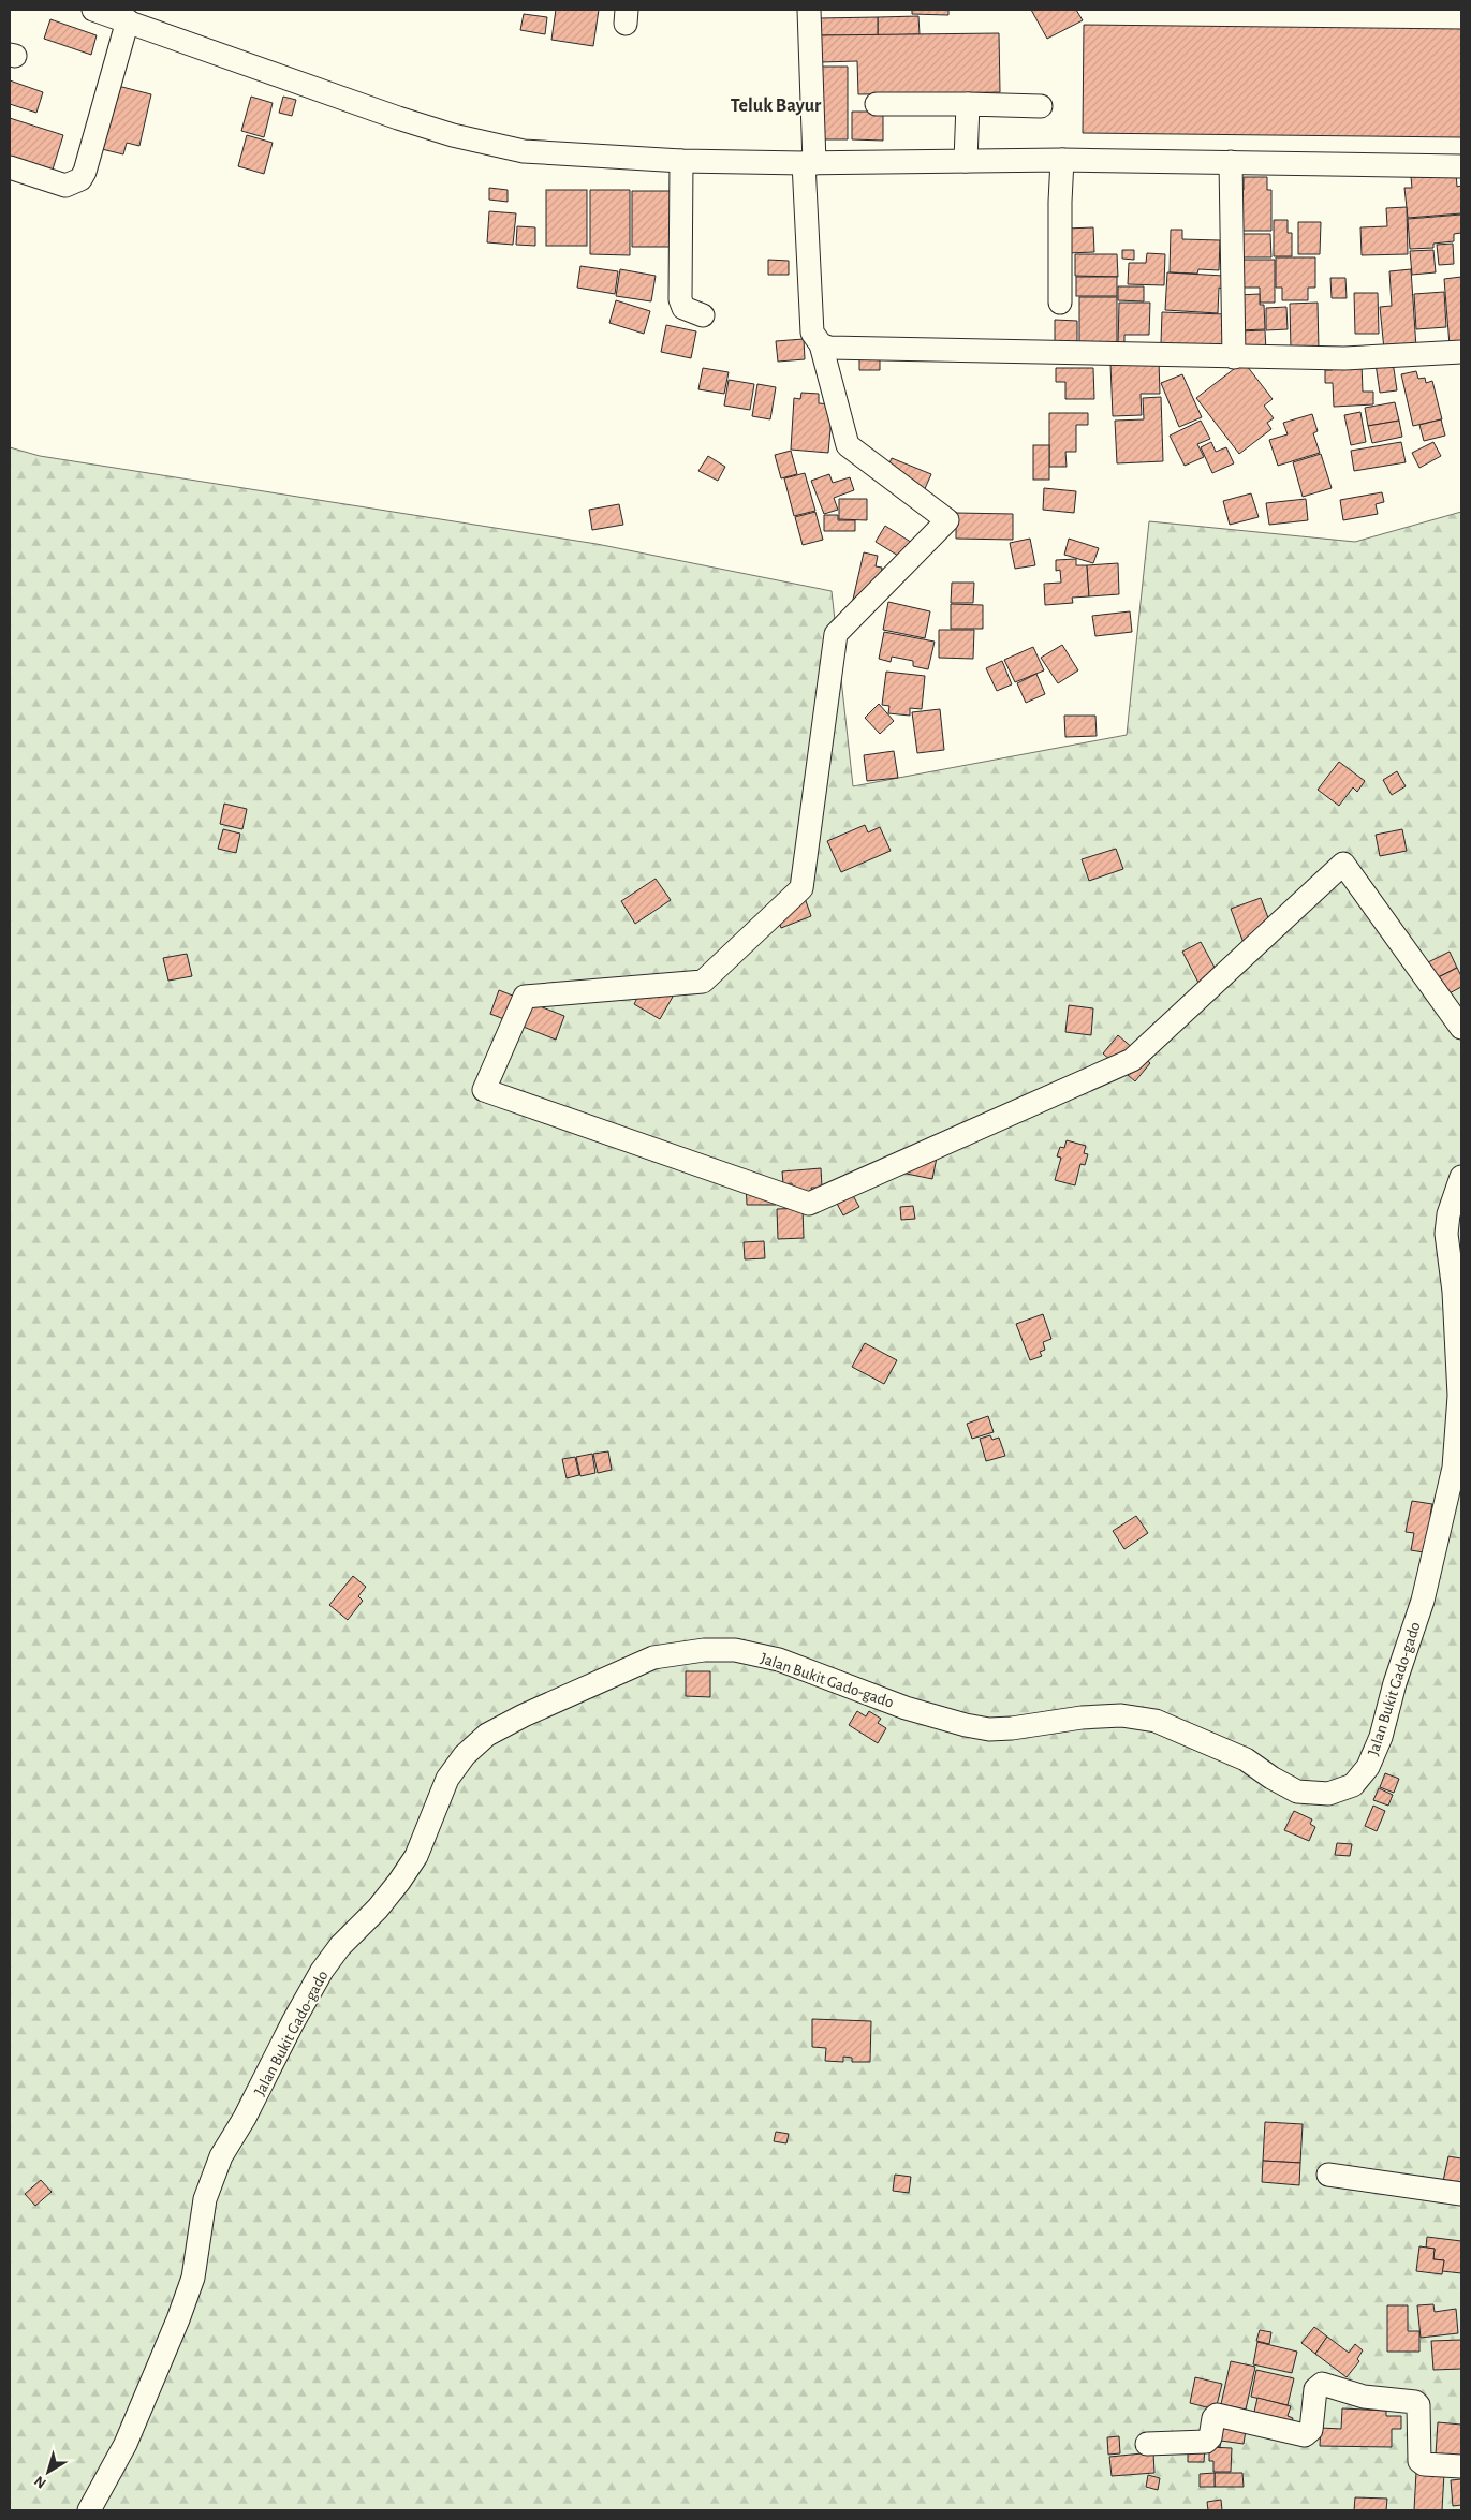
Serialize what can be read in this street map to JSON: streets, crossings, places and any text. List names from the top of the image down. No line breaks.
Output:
{"streets":{"street":["Jalan Bukit Gado-gado"]},"districts":["Teluk Bayur"],"north":"bottom left"}
